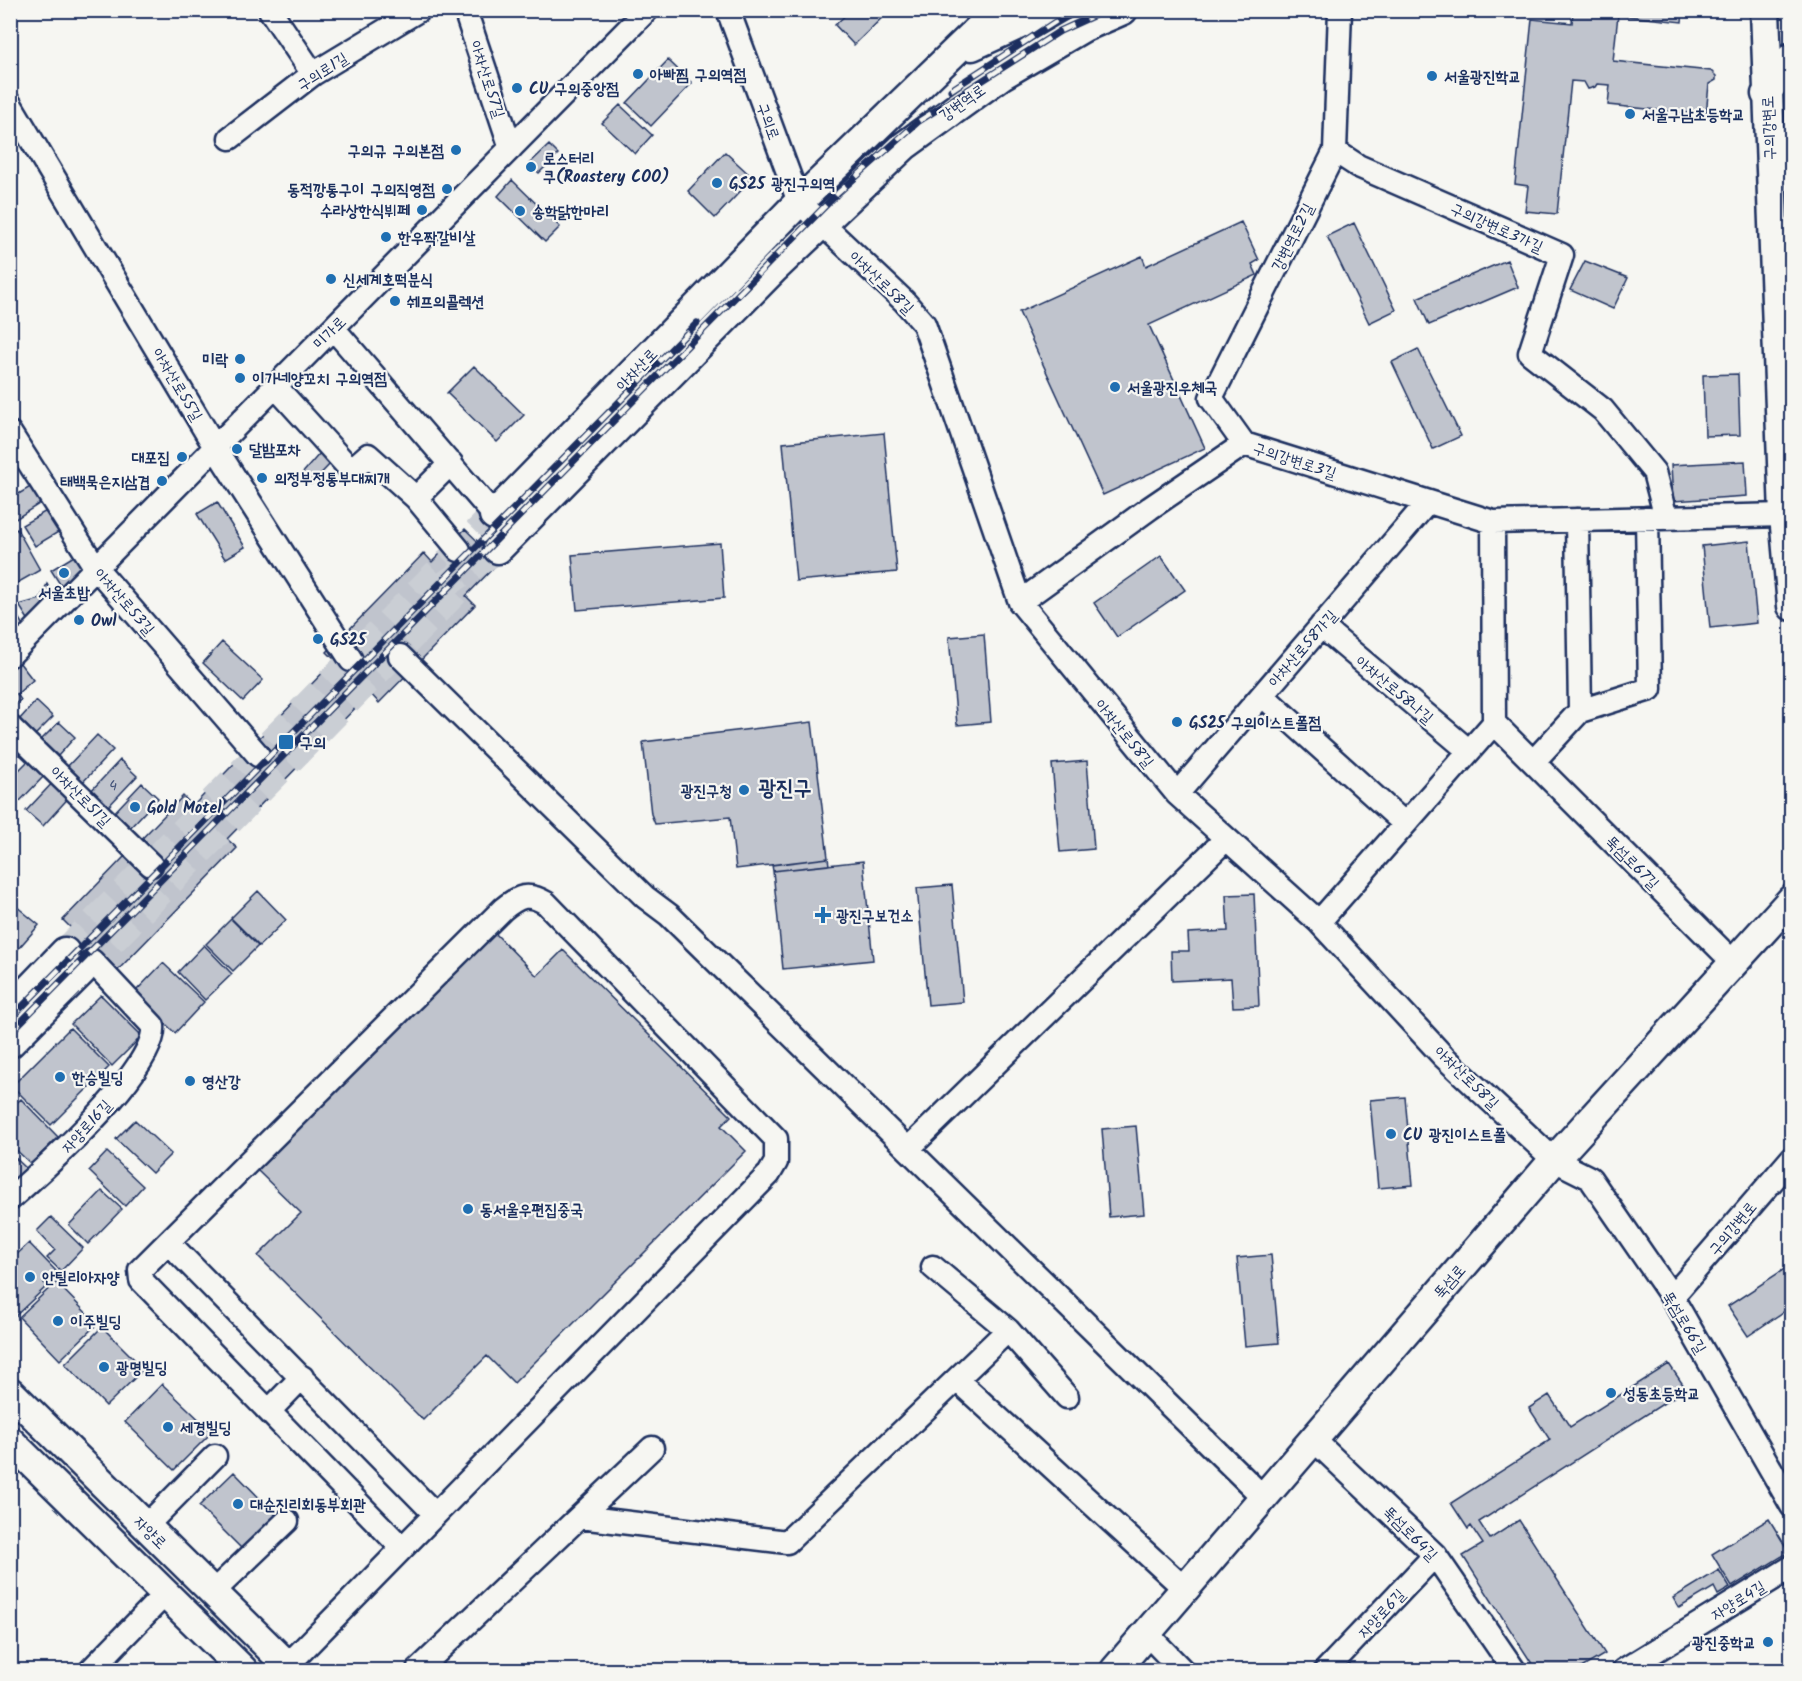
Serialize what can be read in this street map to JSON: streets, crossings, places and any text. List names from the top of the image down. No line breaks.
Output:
{"streets":{"main road":["강변역로","구의강변로","아차산로","뚝섬로","자양로"],"street":["구의로1길","아차산로57길","구의로","구의강변로3가길","강변역로2길","아차산로58길","미가로","아차산로55길","구의강변로3길","아차산로53길","아차산로58가길","아차산로58나길","아차산로51길","뚝섬로67길","자양로16길","뚝섬로66길","뚝섬로64길","자양로4길","자양로6길"]},"crossings":[["아차산로57길","미가로"],["강변역로","구의로"],["강변역로","아차산로58길"],["강변역로","아차산로"],["구의로","아차산로58길"],["구의로","아차산로"],["구의강변로","구의강변로3길"],["구의강변로","뚝섬로66길"],["구의강변로3가길","강변역로2길"],["구의강변로3가길","구의강변로3길"],["강변역로2길","구의강변로3길"],["아차산로58길","아차산로"],["아차산로58길","구의강변로3길"],["아차산로58길","아차산로58가길"],["아차산로58길","뚝섬로"],["아차산로58길","뚝섬로66길"],["미가로","아차산로"],["미가로","아차산로55길"],["미가로","아차산로53길"],["구의강변로3길","아차산로58가길"],["아차산로58가길","아차산로58나길"],["뚝섬로67길","뚝섬로"],["뚝섬로","뚝섬로66길"],["뚝섬로","뚝섬로64길"],["뚝섬로64길","자양로6길"]],"districts":["광진구"],"places":{"other":["아빠찜 구의역점","서울광진학교","CU 구의중앙점","서울구남초등학교","구의규 구의본점","로스터리 쿠(Roastery COO)","GS25 광진구의역","동적깡통구이 구의직영점","수라상한식뷔페","송학닭한마리","한우짝갈비살","신세계호떡분식","쉐프의콜렉션","미락","이가네양꼬치 구의역점","서울광진우체국","달밤포차","대포집","의정부정통부대찌개","태백묵은지삼겹","서울초밥","Owl","GS25","GS25 구의이스트폴점","광진구청","Gold Motel","한승빌딩","영산강","CU 광진이스트폴","동서울우편집중국","안틸리아자양","이주빌딩","광명빌딩","성동초등학교","세경빌딩","대순진리회동부회관","광진중학교"],"transit":["구의"],"health":["광진구보건소"]},"house_numbers":["4"]}
